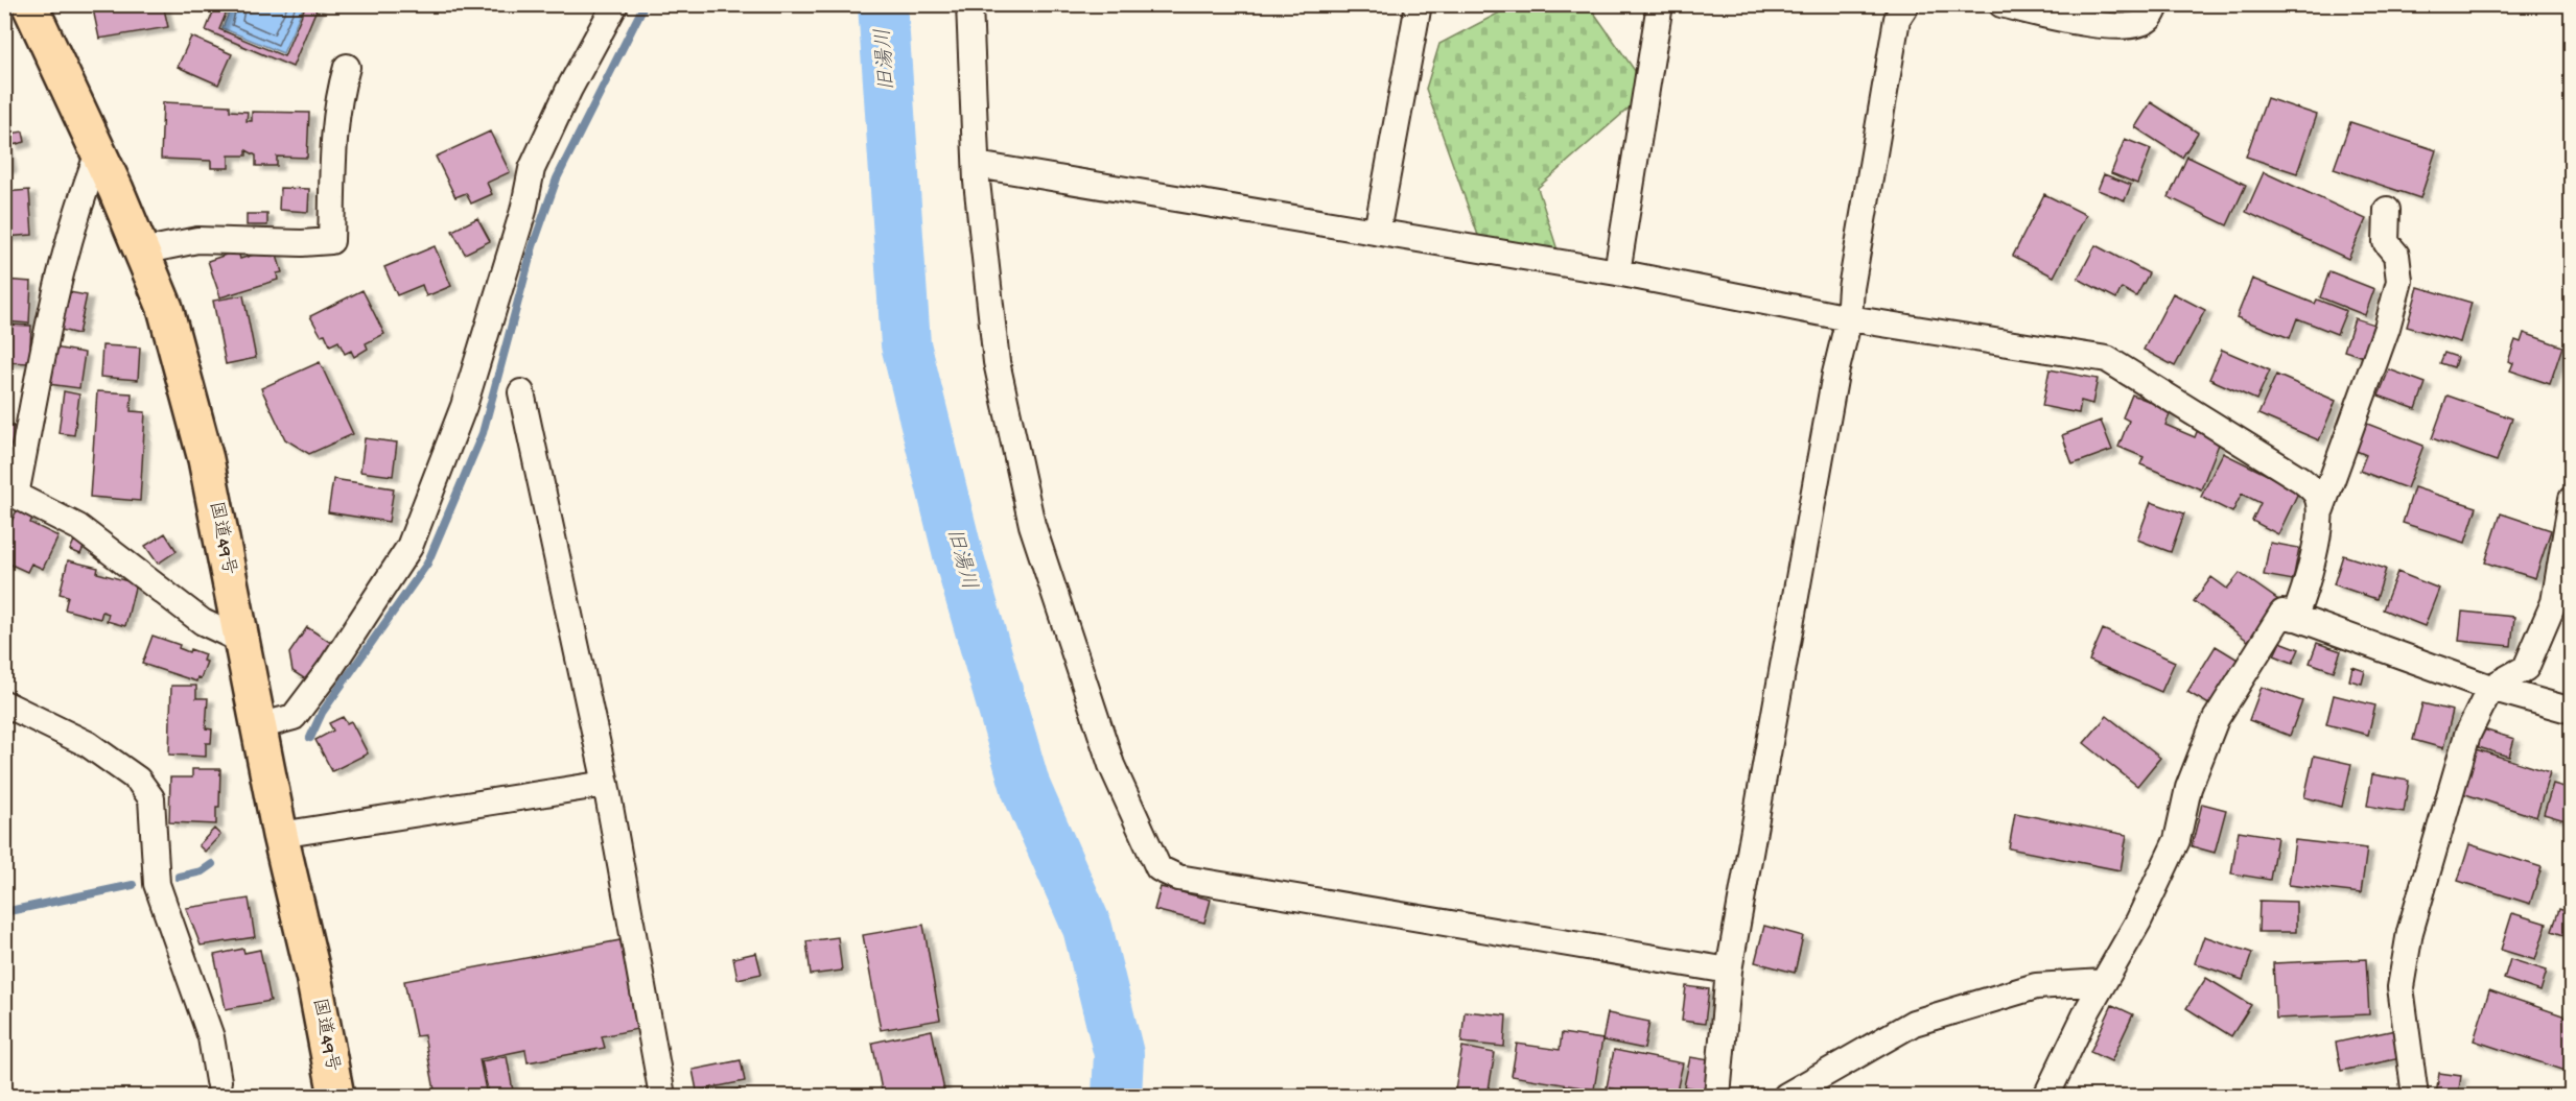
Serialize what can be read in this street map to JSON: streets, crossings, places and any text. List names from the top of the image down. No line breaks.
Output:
{"streets":{"highway":["国道49号"]},"water":["旧湯川"]}
